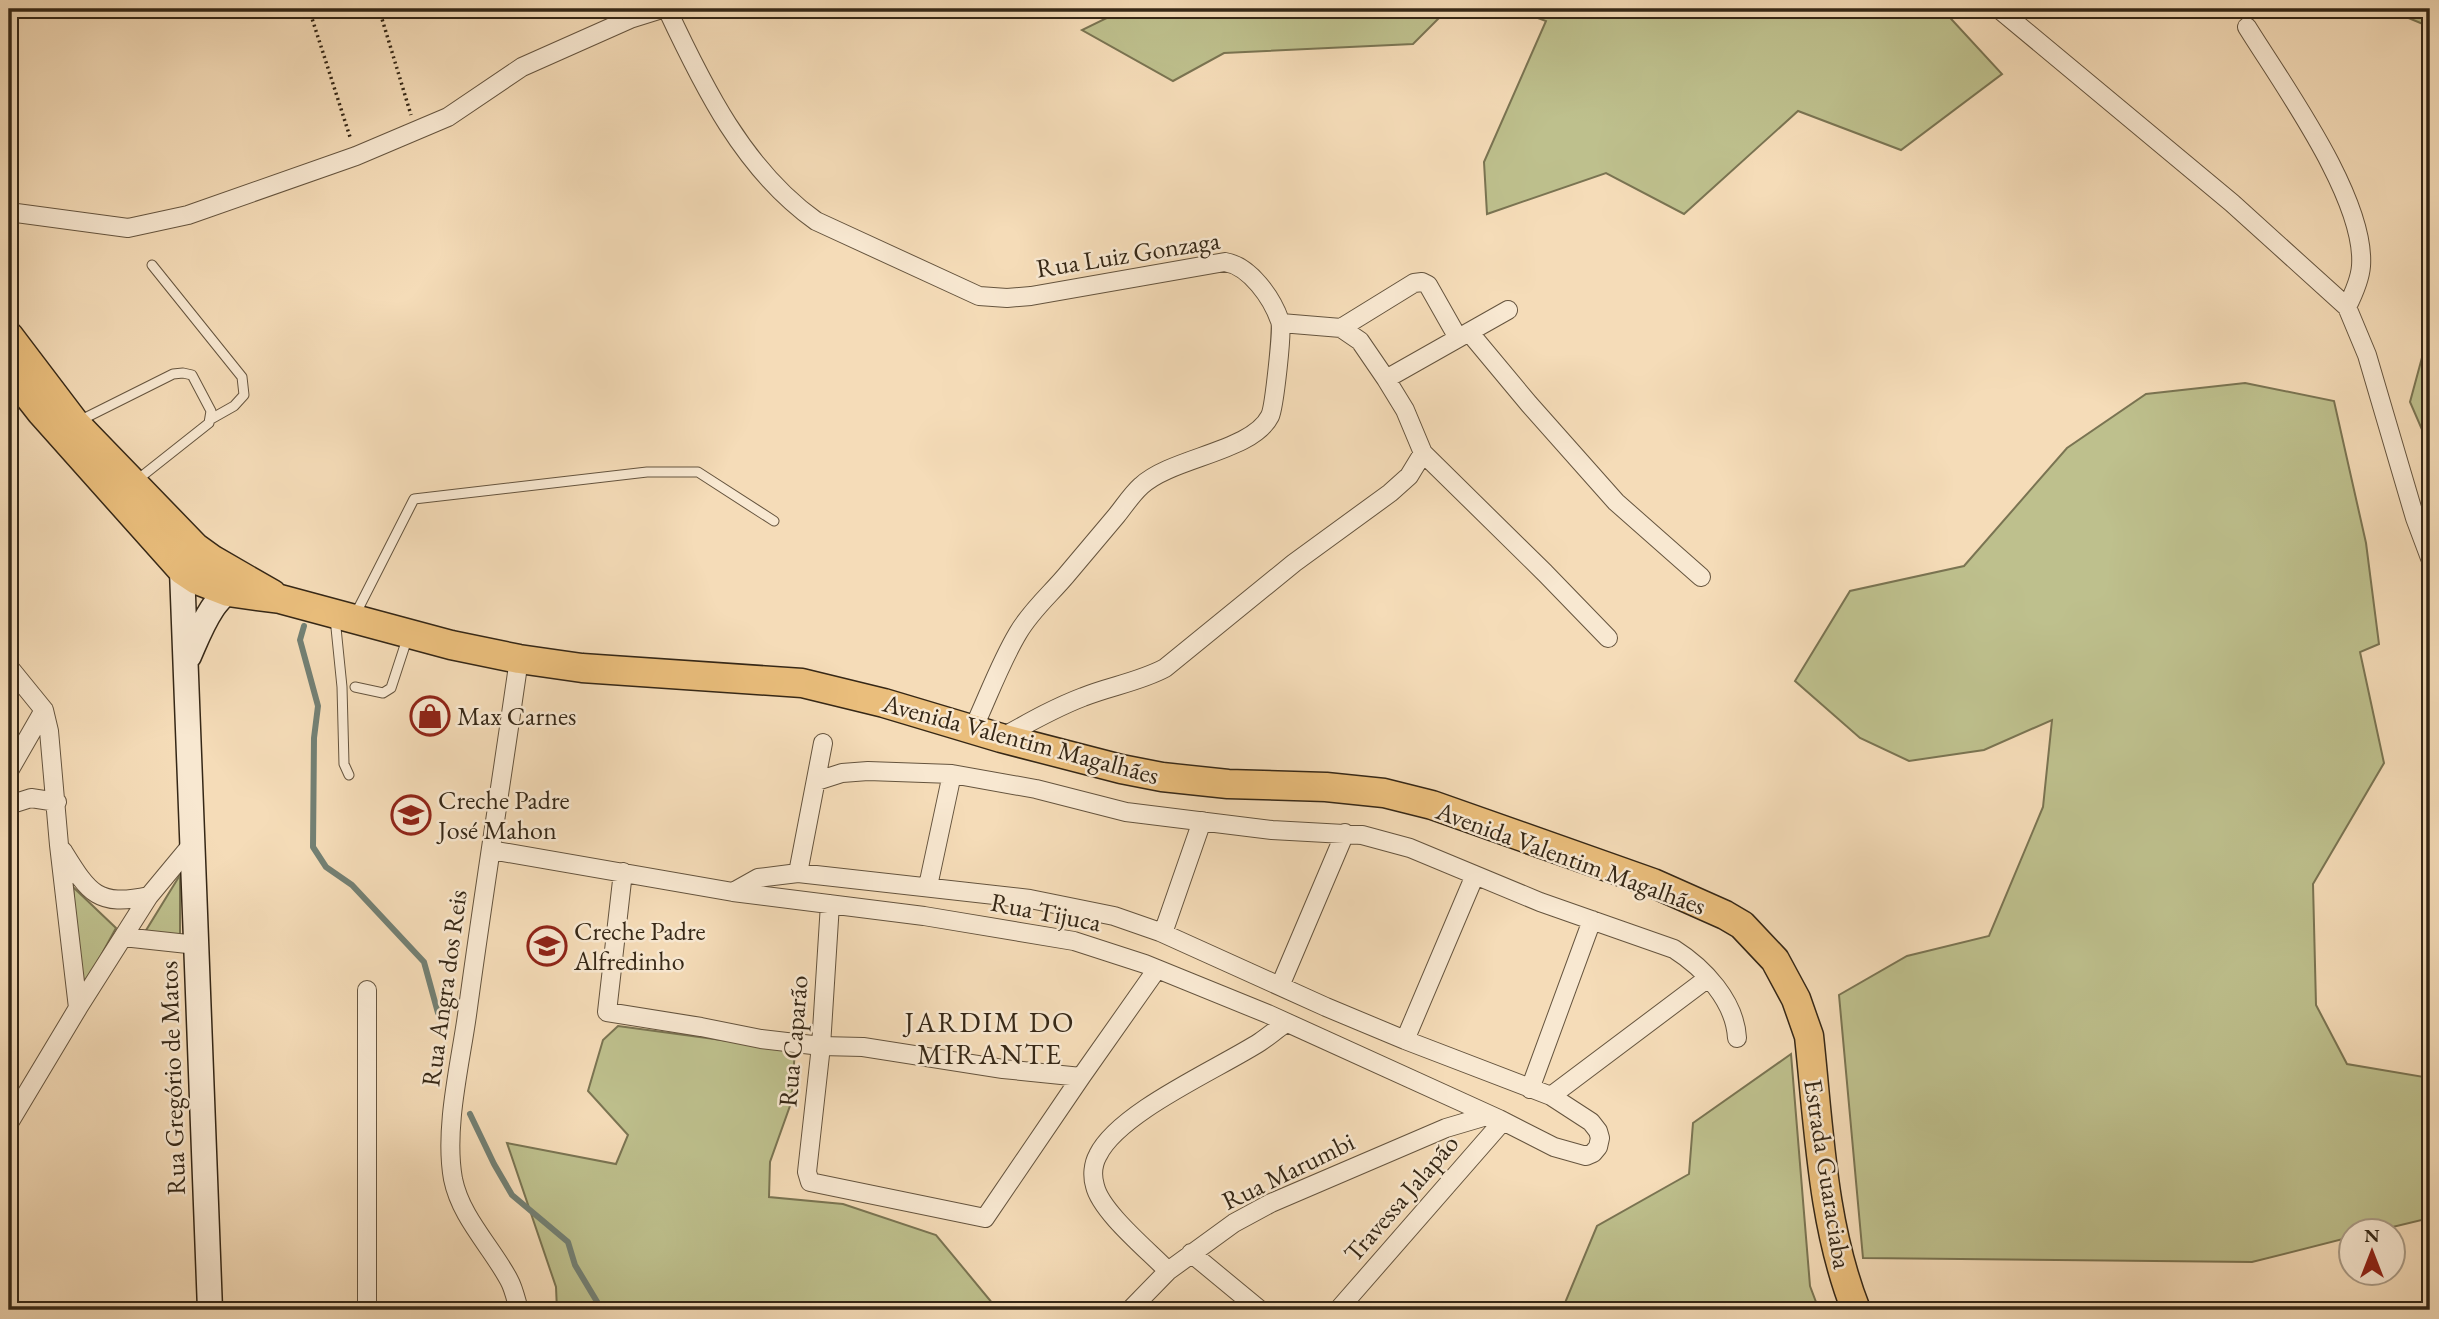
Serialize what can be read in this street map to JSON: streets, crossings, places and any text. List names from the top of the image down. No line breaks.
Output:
{"streets":{"main road":["Avenida Valentim Magalhães","Estrada Guaraciaba"],"street":["Rua Luiz Gonzaga","Rua Tijuca","Rua Angra dos Reis","Rua Caparão","Rua Gregório de Matos","Rua Marumbi","Travessa Jalapão"]},"crossings":[["Avenida Valentim Magalhães","Rua Angra dos Reis"],["Avenida Valentim Magalhães","Rua Gregório de Matos"],["Avenida Valentim Magalhães","Estrada Guaraciaba"],["Rua Tijuca","Rua Angra dos Reis"],["Rua Tijuca","Rua Caparão"],["Rua Tijuca","Rua Marumbi"],["Rua Tijuca","Travessa Jalapão"],["Rua Marumbi","Travessa Jalapão"]],"districts":["JARDIM DO MIRANTE"],"places":{"shop":["Max Carnes"],"school or university":["Creche Padre José Mahon","Creche Padre Alfredinho"]},"north":"top"}
